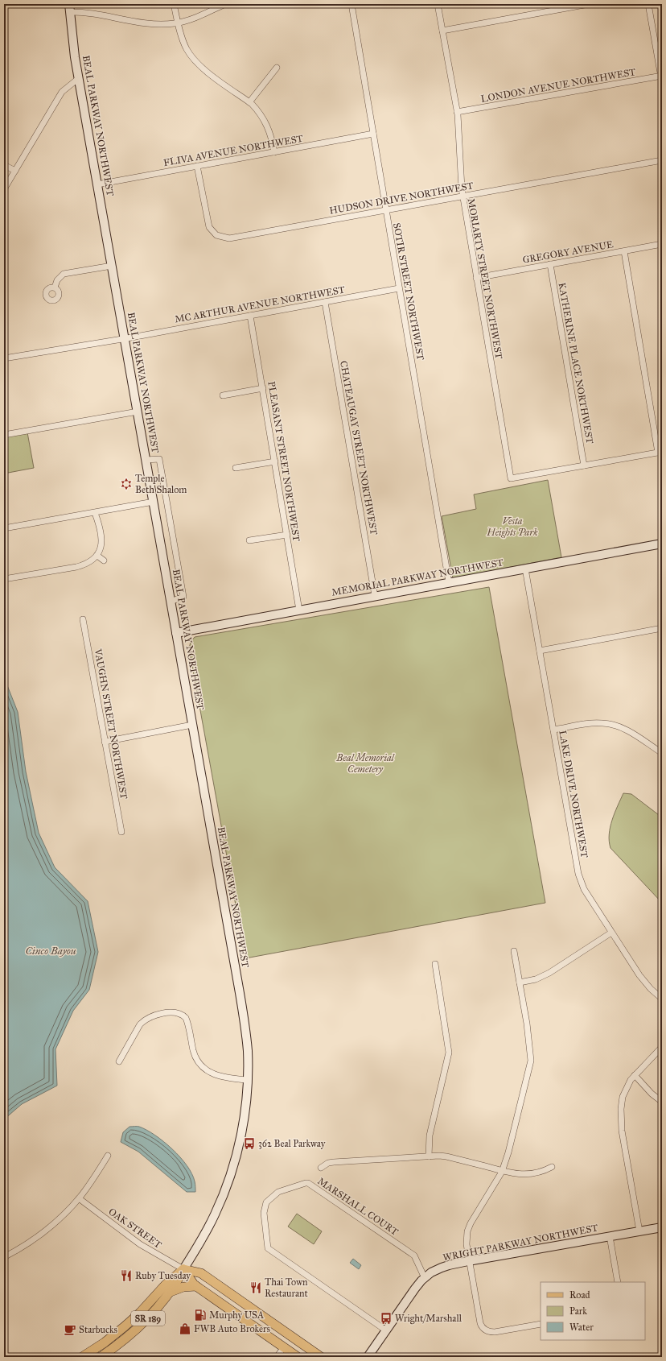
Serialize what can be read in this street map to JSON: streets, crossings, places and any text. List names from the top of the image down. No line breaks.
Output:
{"streets":{"main road":["BEAL PARKWAY NORTHWEST","MEMORIAL PARKWAY NORTHWEST","WRIGHT PARKWAY NORTHWEST","SR 189"],"street":["LONDON AVENUE NORTHWEST","FLIVA AVENUE NORTHWEST","HUDSON DRIVE NORTHWEST","GREGORY AVENUE","MORIARTY STREET NORTHWEST","SOTIR STREET NORTHWEST","MC ARTHUR AVENUE NORTHWEST","KATHERINE PLACE NORTHWEST","CHATEAUGAY STREET NORTHWEST","PLEASANT STREET NORTHWEST","VAUGHN STREET NORTHWEST","LAKE DRIVE NORTHWEST","MARSHALL COURT","OAK STREET"]},"crossings":[["LONDON AVENUE NORTHWEST","MORIARTY STREET NORTHWEST"],["BEAL PARKWAY NORTHWEST","FLIVA AVENUE NORTHWEST"],["BEAL PARKWAY NORTHWEST","MC ARTHUR AVENUE NORTHWEST"],["BEAL PARKWAY NORTHWEST","MEMORIAL PARKWAY NORTHWEST"],["BEAL PARKWAY NORTHWEST","OAK STREET"],["FLIVA AVENUE NORTHWEST","HUDSON DRIVE NORTHWEST"],["FLIVA AVENUE NORTHWEST","SOTIR STREET NORTHWEST"],["HUDSON DRIVE NORTHWEST","MORIARTY STREET NORTHWEST"],["HUDSON DRIVE NORTHWEST","SOTIR STREET NORTHWEST"],["GREGORY AVENUE","MORIARTY STREET NORTHWEST"],["GREGORY AVENUE","KATHERINE PLACE NORTHWEST"],["MORIARTY STREET NORTHWEST","KATHERINE PLACE NORTHWEST"],["SOTIR STREET NORTHWEST","MC ARTHUR AVENUE NORTHWEST"],["SOTIR STREET NORTHWEST","MEMORIAL PARKWAY NORTHWEST"],["MC ARTHUR AVENUE NORTHWEST","CHATEAUGAY STREET NORTHWEST"],["MC ARTHUR AVENUE NORTHWEST","PLEASANT STREET NORTHWEST"],["CHATEAUGAY STREET NORTHWEST","MEMORIAL PARKWAY NORTHWEST"],["PLEASANT STREET NORTHWEST","MEMORIAL PARKWAY NORTHWEST"],["MEMORIAL PARKWAY NORTHWEST","LAKE DRIVE NORTHWEST"],["MARSHALL COURT","WRIGHT PARKWAY NORTHWEST"]],"water":["Cinco Bayou"],"parks":["Vesta Heights Park","Beal Memorial Cemetery"],"places":{"synagogue":["Temple Beth Shalom"],"bus stop":["362 Beal Parkway","Wright/Marshall"],"restaurant":["Ruby Tuesday","Thai Town Restaurant"],"fuel station":["Murphy USA"],"shop":["FWB Auto Brokers"],"cafe":["Starbucks"]},"legend":["Road","Park","Water"]}
